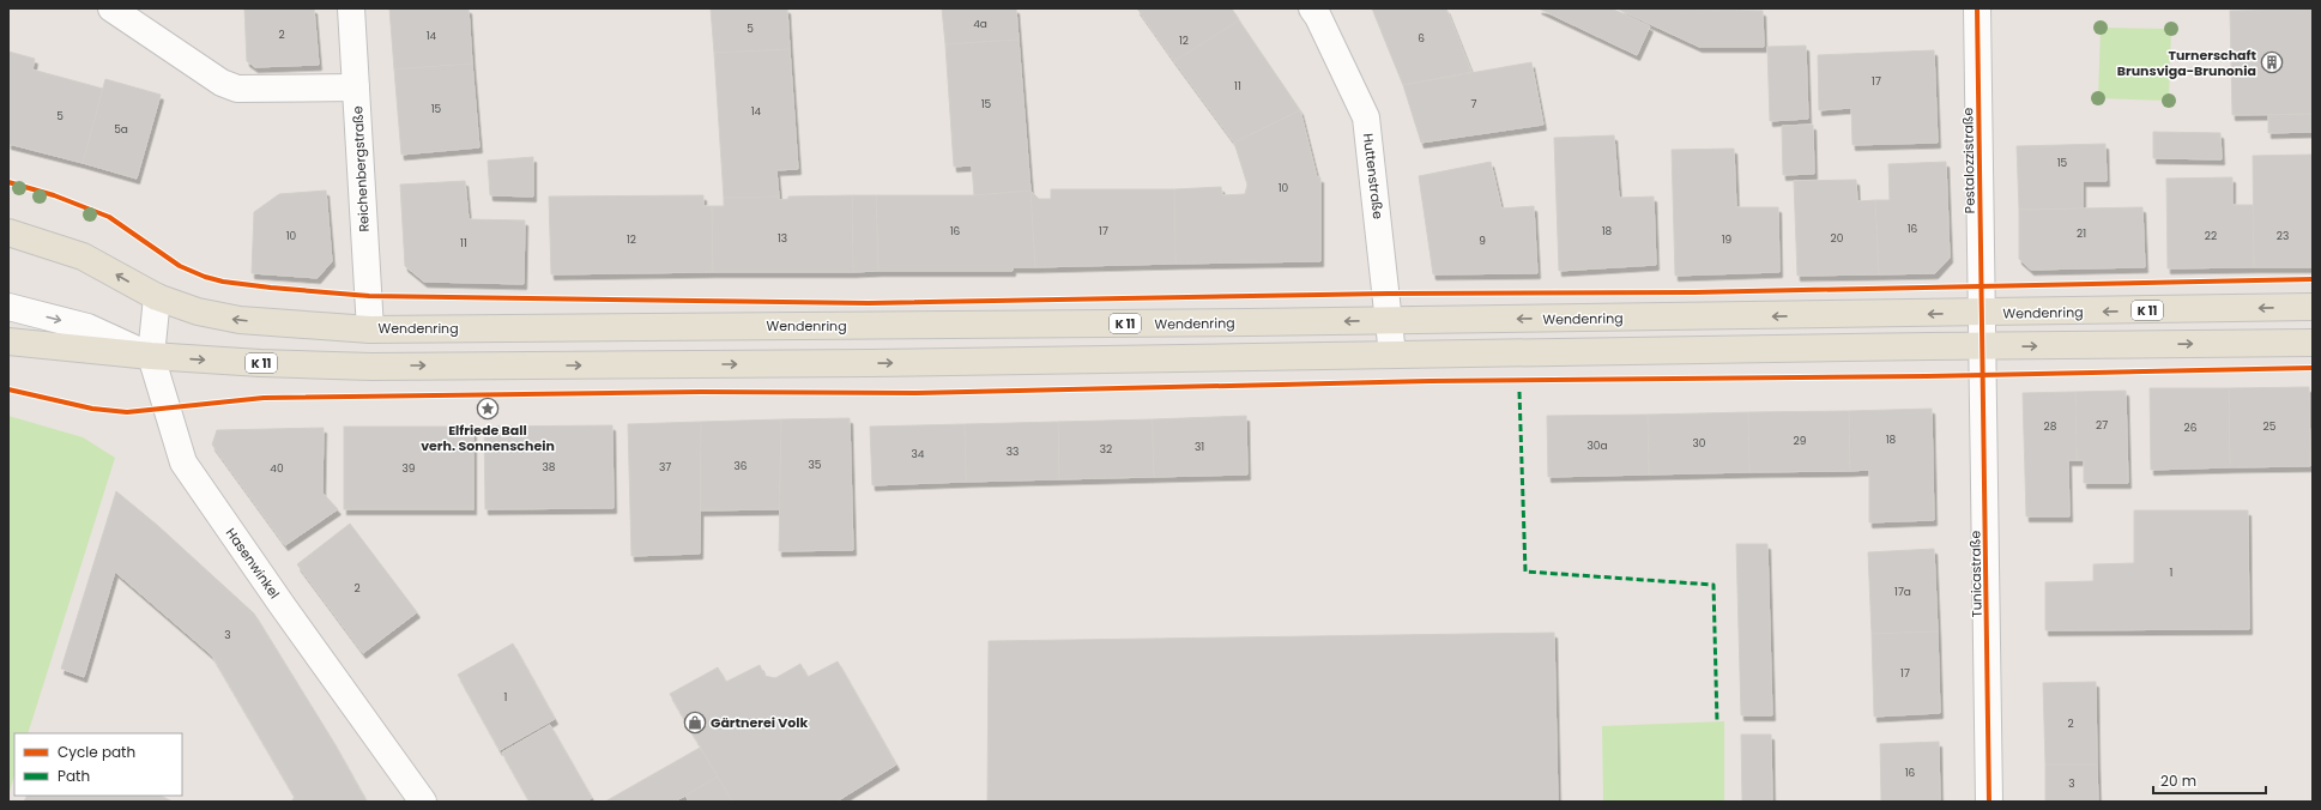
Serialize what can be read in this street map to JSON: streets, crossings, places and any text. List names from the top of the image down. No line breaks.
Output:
{"streets":{"main road":["K 11","Wendenring"],"street":["Pestalozzistraße","Reichenbergstraße","Huttenstraße","Hasenwinkel","Tunicastraße"]},"crossings":[["Pestalozzistraße","K 11"],["Pestalozzistraße","Wendenring"],["Pestalozzistraße","Tunicastraße"],["Reichenbergstraße","Wendenring"],["Huttenstraße","K 11"],["Huttenstraße","Wendenring"],["K 11","Hasenwinkel"],["K 11","Tunicastraße"],["Wendenring","Hasenwinkel"]],"places":{"building":["Turnerschaft Brunsviga-Brunonia"],"place":["Elfriede Ball verh. Sonnenschein"],"shop":["Gärtnerei Volk"]},"house_numbers":["4a","5","2","14","6","12","17","11","15","7","15","14","5","5a","15","10","16","16","17","18","21","10","22","23","13","20","12","19","9","11","27","28","25","26","18","29","30","30a","31","32","33","34","35","36","38","37","40","39","1","2","17a","3","17","1","2","16","3"],"legend":["Cycle path","Path"],"scale_bar":"20 m"}
